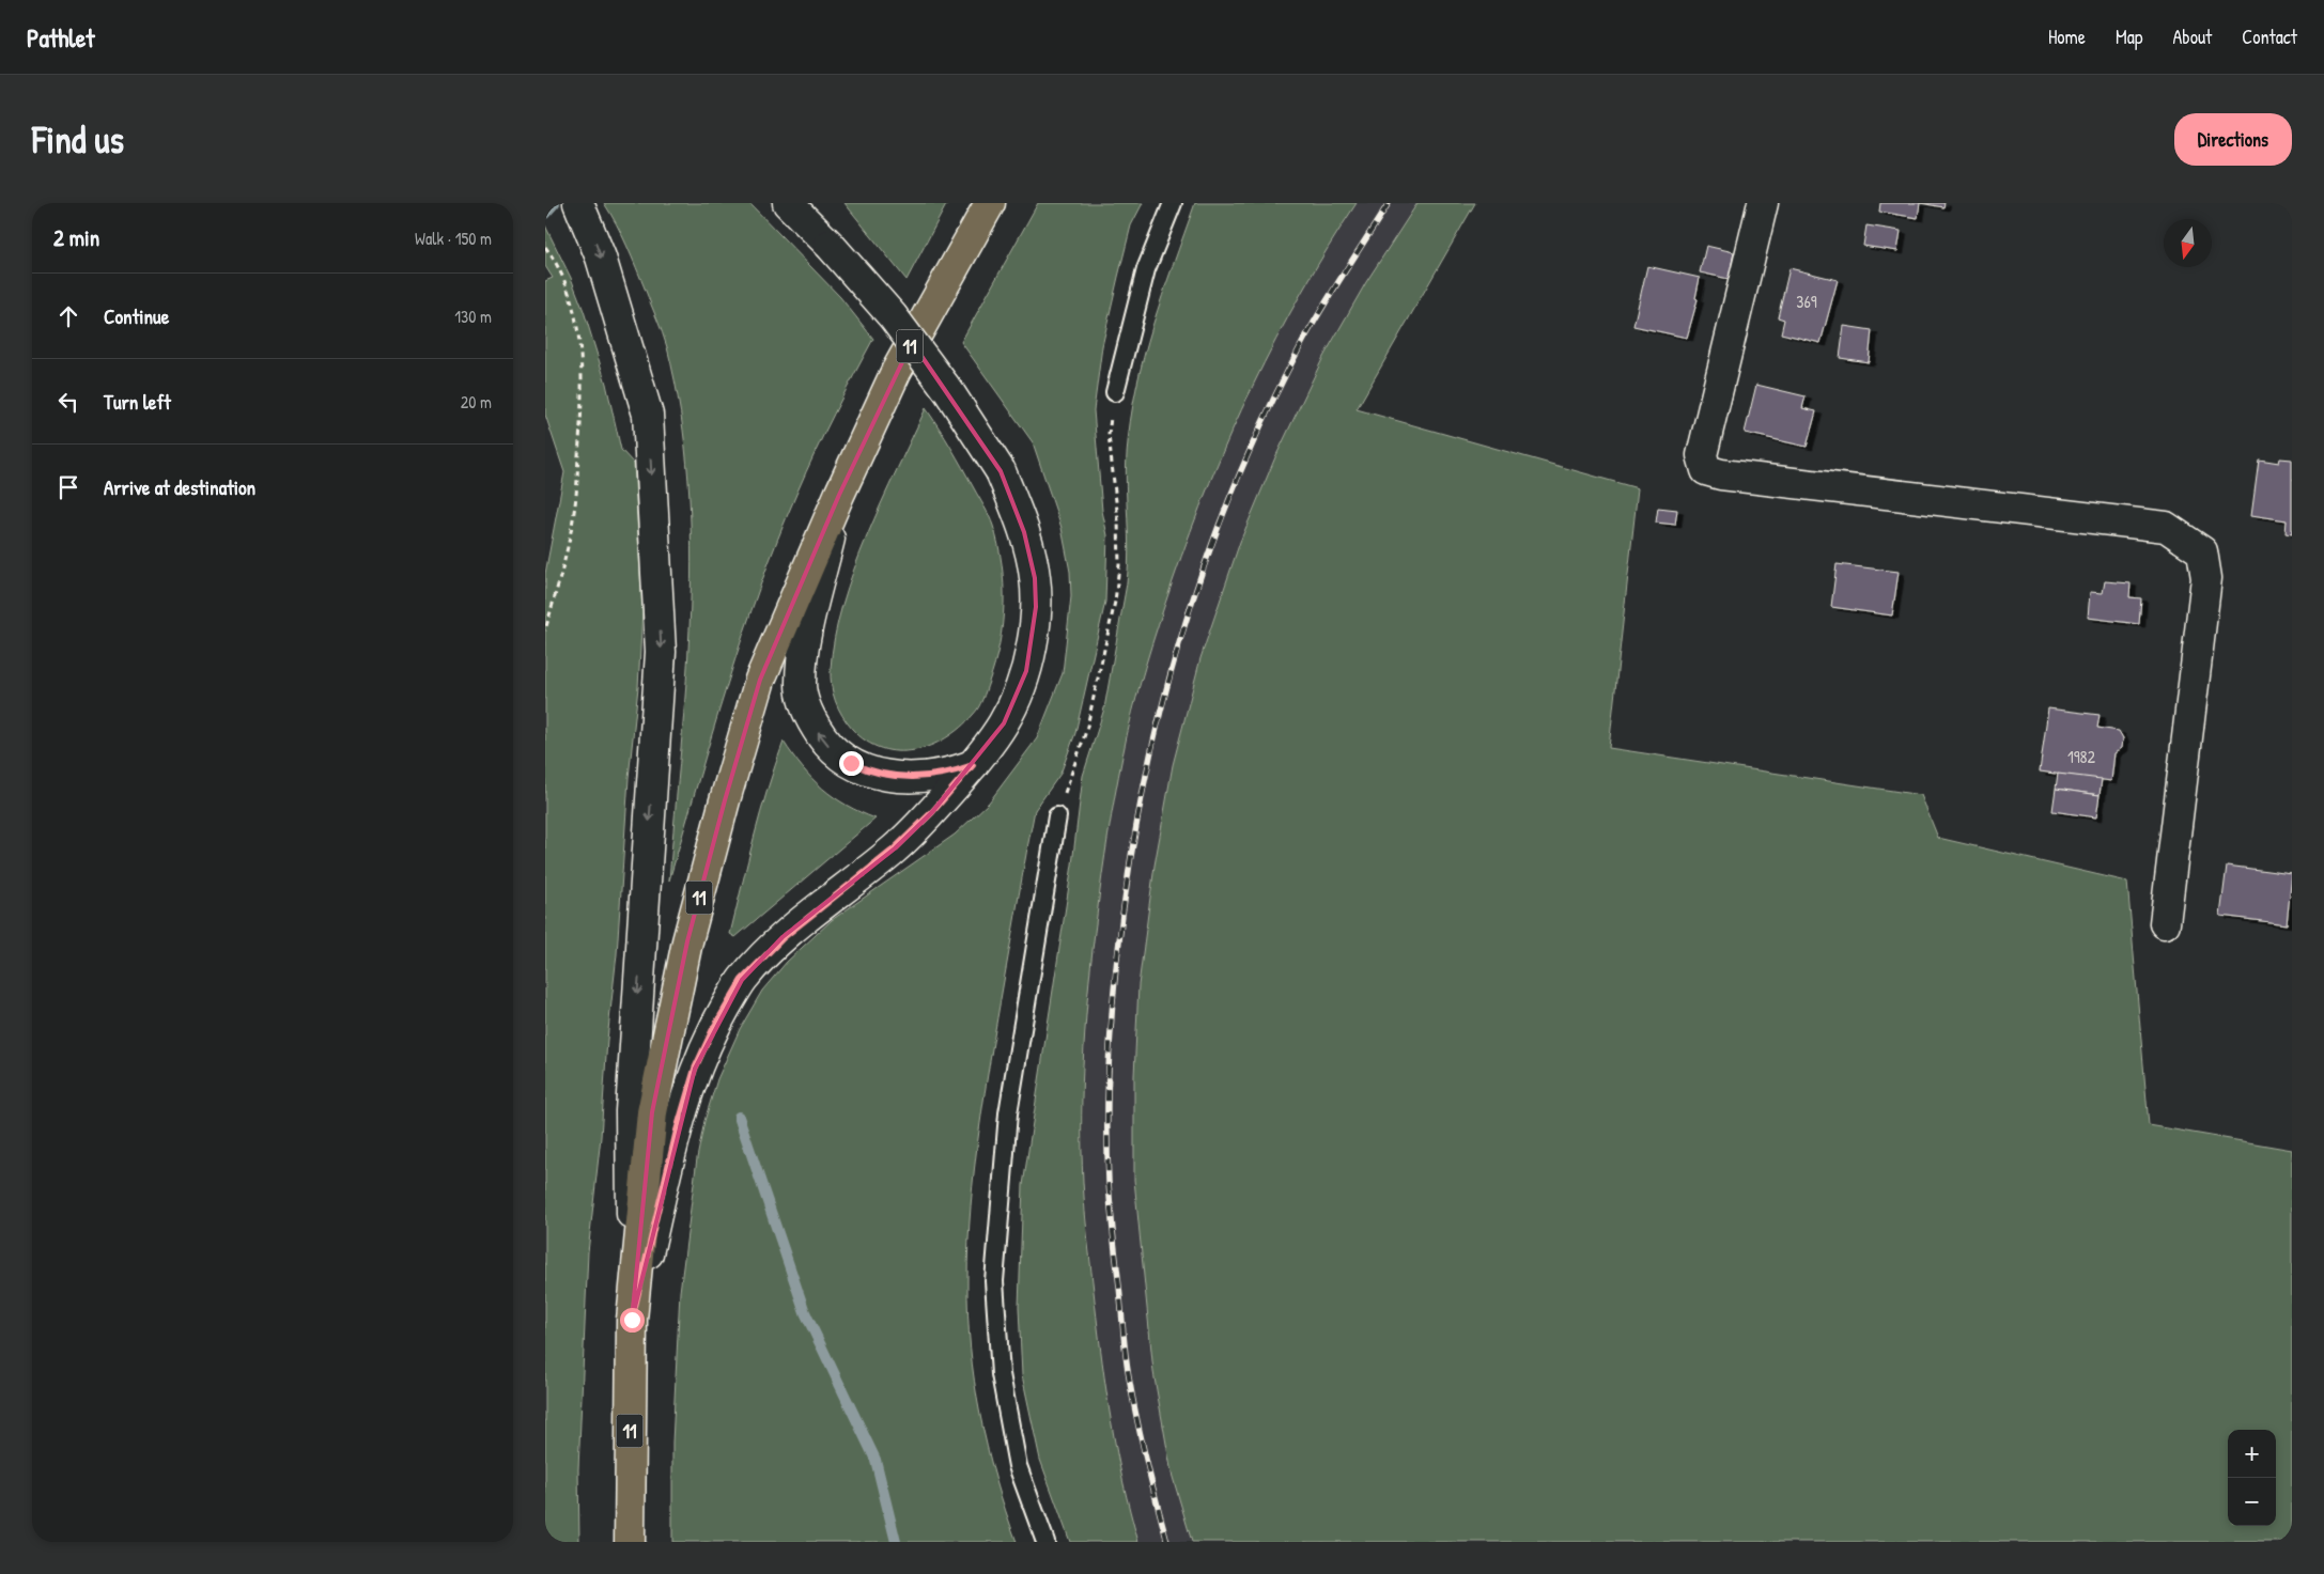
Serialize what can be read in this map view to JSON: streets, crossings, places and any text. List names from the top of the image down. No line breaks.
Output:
{"streets":{"main road":["11"]},"house_numbers":["369","1982"],"north":"bottom","page":{"header":"Pathlet","nav":["Home","Map","About","Contact"],"buttons":"Directions","title":"Find us","heading":["2 min","Walk · 150 m"],"list":[["Continue","130 m"],["Turn left","20 m"],"Arrive at destination"],"map_buttons":["+","−"]}}
